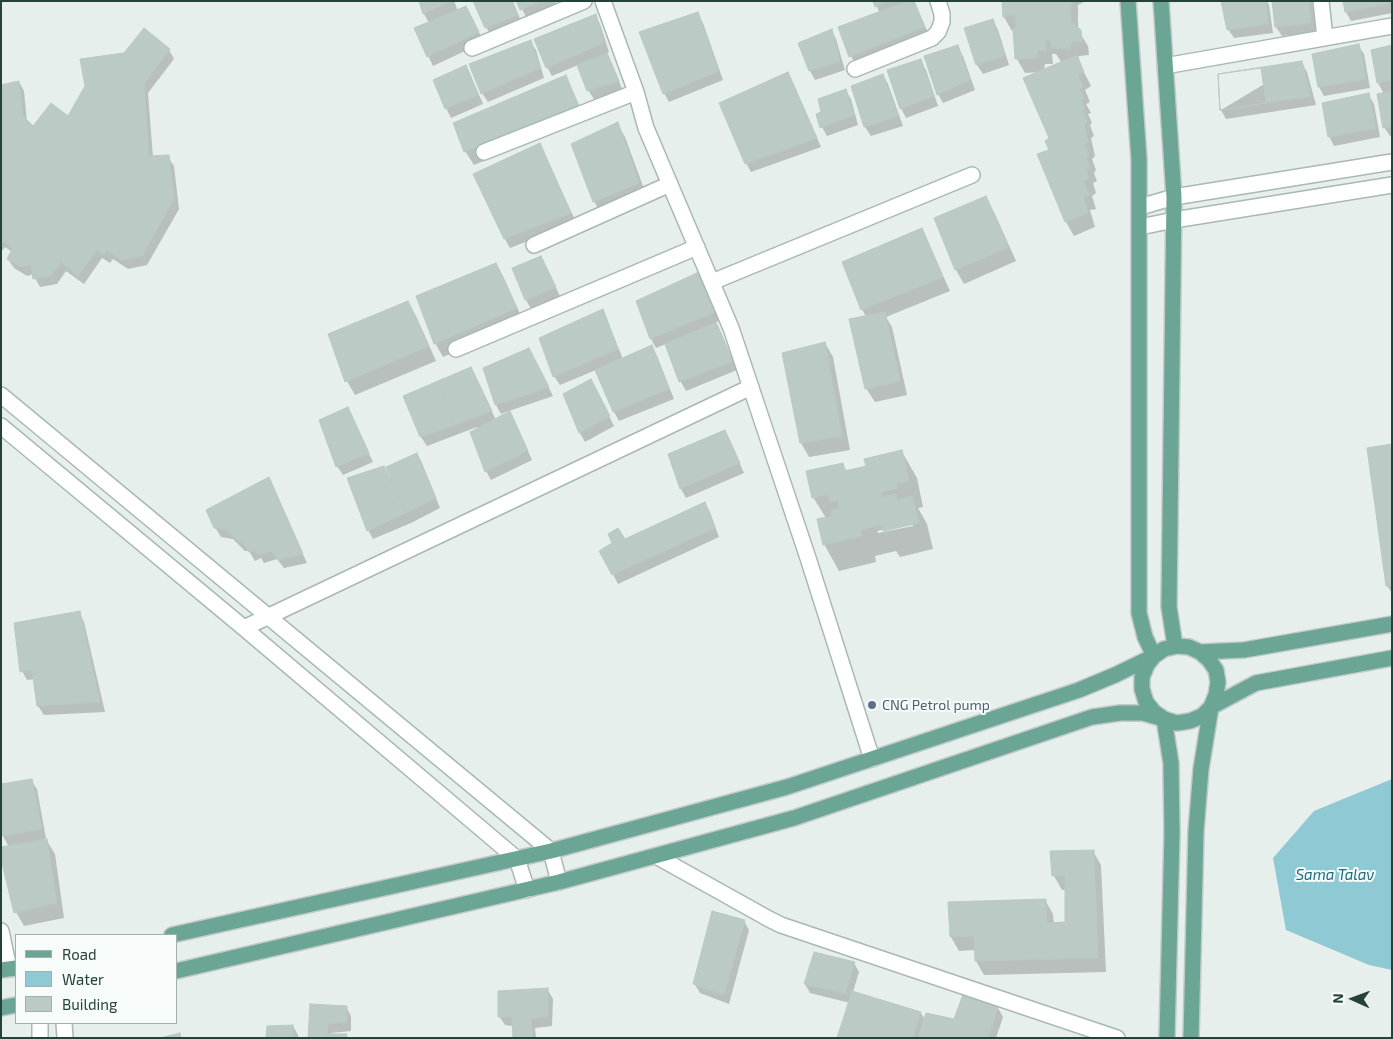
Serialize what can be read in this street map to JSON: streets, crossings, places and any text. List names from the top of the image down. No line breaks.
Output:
{"water":["Sama Talav"],"places":["CNG Petrol pump"],"legend":["Road","Water","Building"],"north":"left"}
